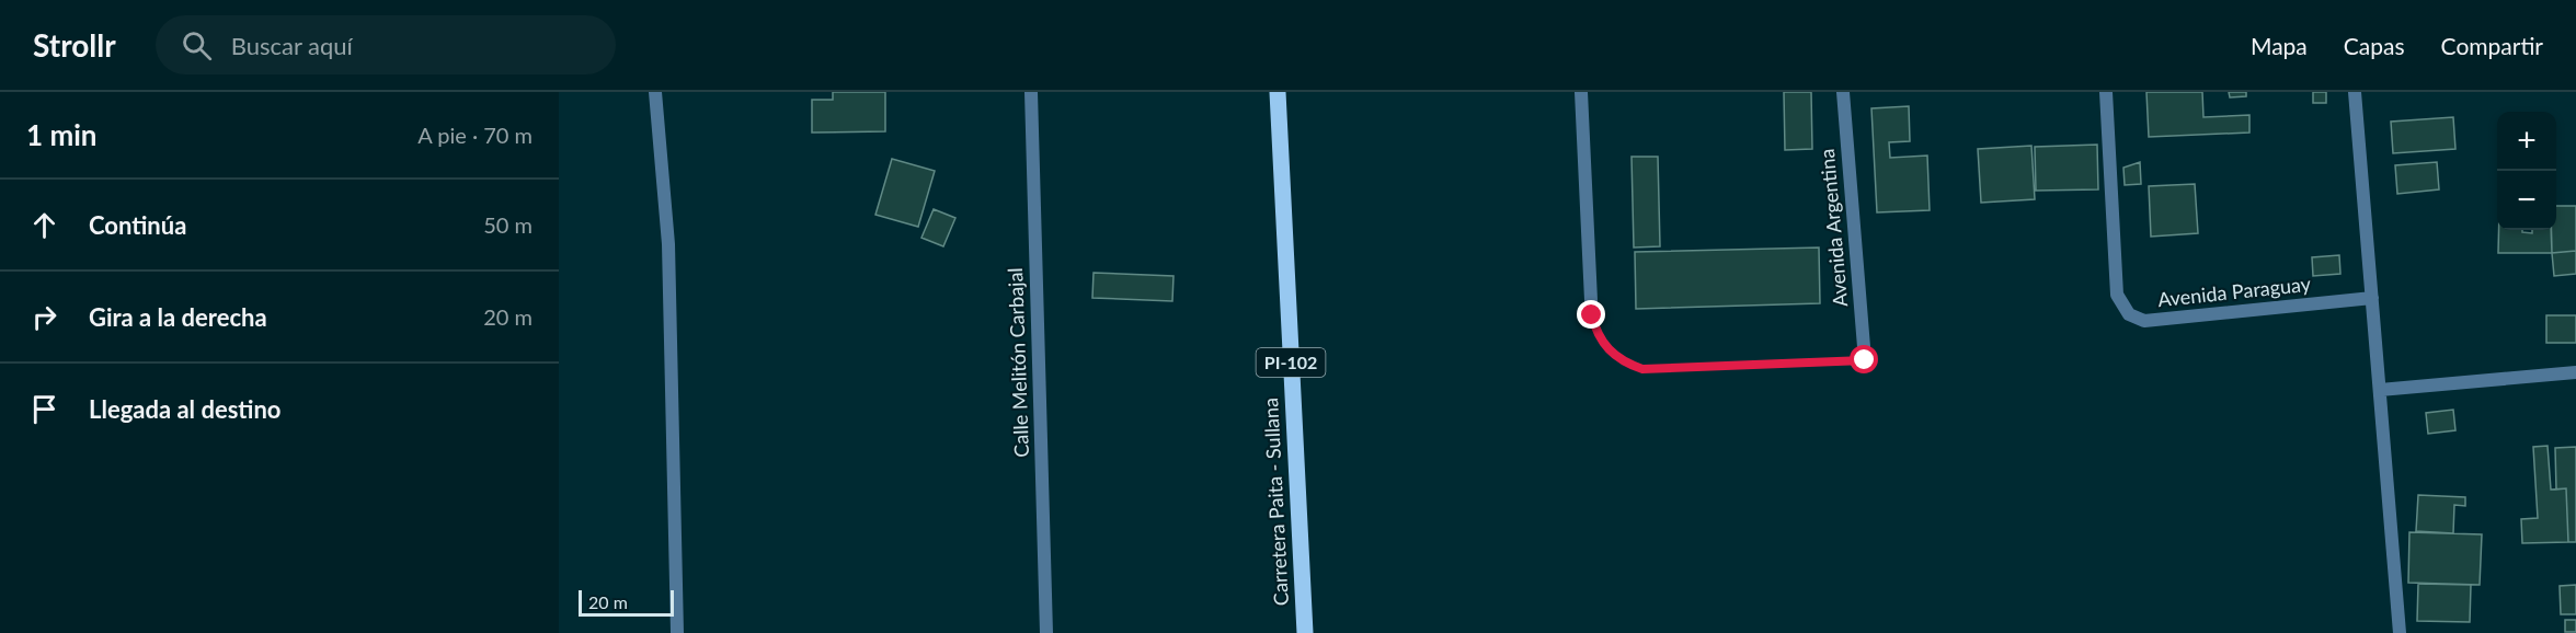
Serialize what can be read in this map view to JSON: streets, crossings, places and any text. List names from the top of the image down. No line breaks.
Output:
{"streets":{"main road":["PI-102","Carretera Paita - Sullana"],"street":["Avenida Argentina","Avenida Paraguay","Calle Melitón Carbajal"]},"scale_bar":"20 m","page":{"header":"Strollr","search":"Buscar aquí","nav":["Mapa","Capas","Compartir"],"heading":["1 min","A pie · 70 m"],"map_buttons":["+","−"],"list":[["Continúa","50 m"],["Gira a la derecha","20 m"],"Llegada al destino"],"scale":"20 m"}}
